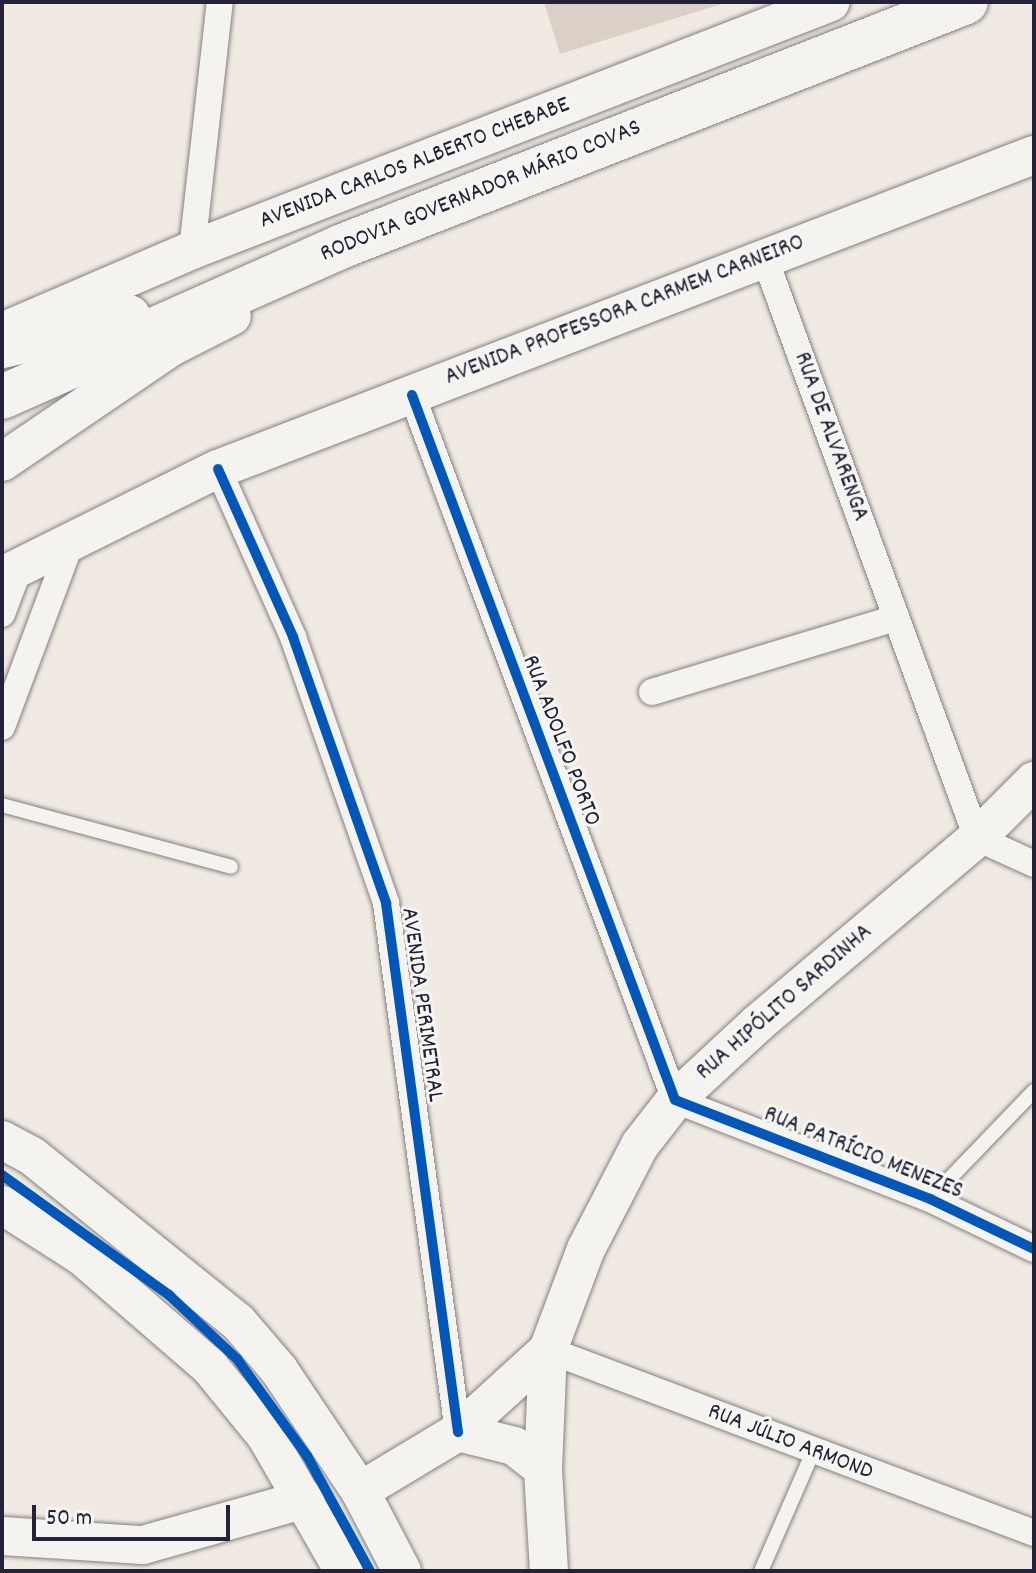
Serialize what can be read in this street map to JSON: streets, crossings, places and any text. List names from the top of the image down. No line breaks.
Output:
{"streets":{"highway":["RODOVIA GOVERNADOR MÁRIO COVAS"],"main road":["AVENIDA CARLOS ALBERTO CHEBABE","AVENIDA PROFESSORA CARMEM CARNEIRO","RUA HIPÓLITO SARDINHA"],"street":["RUA DE ALVARENGA","RUA ADOLFO PORTO","AVENIDA PERIMETRAL","RUA PATRÍCIO MENEZES","RUA JÚLIO ARMOND"]},"crossings":[["AVENIDA CARLOS ALBERTO CHEBABE","RODOVIA GOVERNADOR MÁRIO COVAS"],["AVENIDA PROFESSORA CARMEM CARNEIRO","RUA DE ALVARENGA"],["AVENIDA PROFESSORA CARMEM CARNEIRO","RUA ADOLFO PORTO"],["AVENIDA PROFESSORA CARMEM CARNEIRO","AVENIDA PERIMETRAL"],["RUA DE ALVARENGA","RUA HIPÓLITO SARDINHA"],["RUA ADOLFO PORTO","RUA HIPÓLITO SARDINHA"],["RUA ADOLFO PORTO","RUA PATRÍCIO MENEZES"],["RUA HIPÓLITO SARDINHA","AVENIDA PERIMETRAL"],["RUA HIPÓLITO SARDINHA","RUA PATRÍCIO MENEZES"],["RUA HIPÓLITO SARDINHA","RUA JÚLIO ARMOND"]],"scale_bar":"50 m"}
